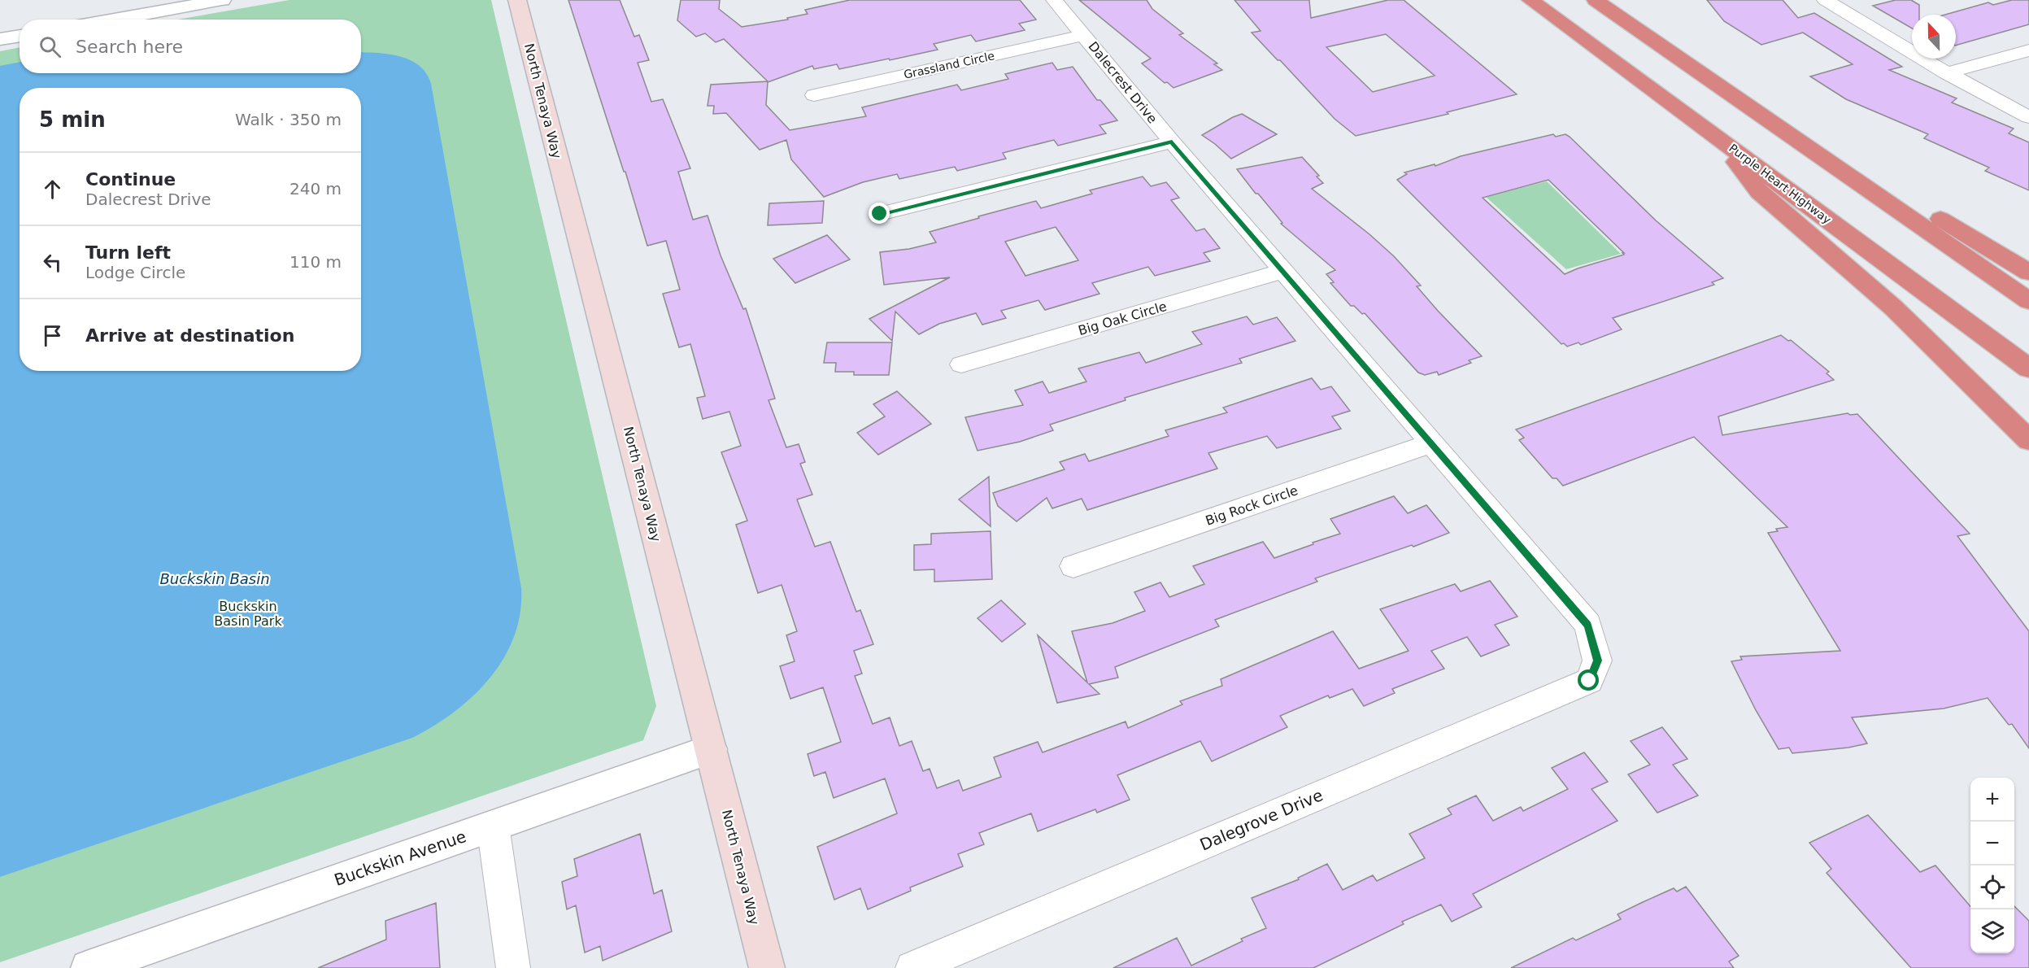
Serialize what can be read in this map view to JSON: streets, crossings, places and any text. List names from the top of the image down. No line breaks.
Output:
{"streets":{"highway":["Purple Heart Highway"],"main road":["North Tenaya Way"],"street":["Grassland Circle","Dalecrest Drive","Big Oak Circle","Big Rock Circle","Dalegrove Drive","Buckskin Avenue"]},"crossings":[["Grassland Circle","Dalecrest Drive"],["Dalecrest Drive","Big Oak Circle"],["Dalecrest Drive","Big Rock Circle"],["Dalecrest Drive","Dalegrove Drive"],["North Tenaya Way","Buckskin Avenue"]],"water":["Buckskin Basin"],"parks":["Buckskin Basin Park"],"north":"top","page":{"search":"Search here","heading":["5 min","Walk · 350 m"],"list":[["Continue","Dalecrest Drive","240 m"],["Turn left","Lodge Circle","110 m"],"Arrive at destination"],"map_buttons":["+","−"]}}
